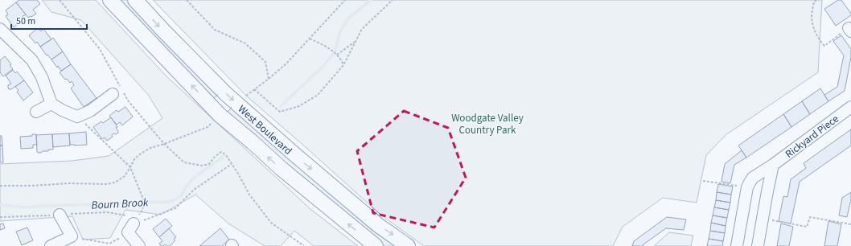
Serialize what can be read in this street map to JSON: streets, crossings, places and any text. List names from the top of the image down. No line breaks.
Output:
{"streets":{"main road":["West Boulevard"],"street":["Rickyard Piece"]},"water":["Bourn Brook"],"parks":["Woodgate Valley Country Park"],"scale_bar":"50 m"}
